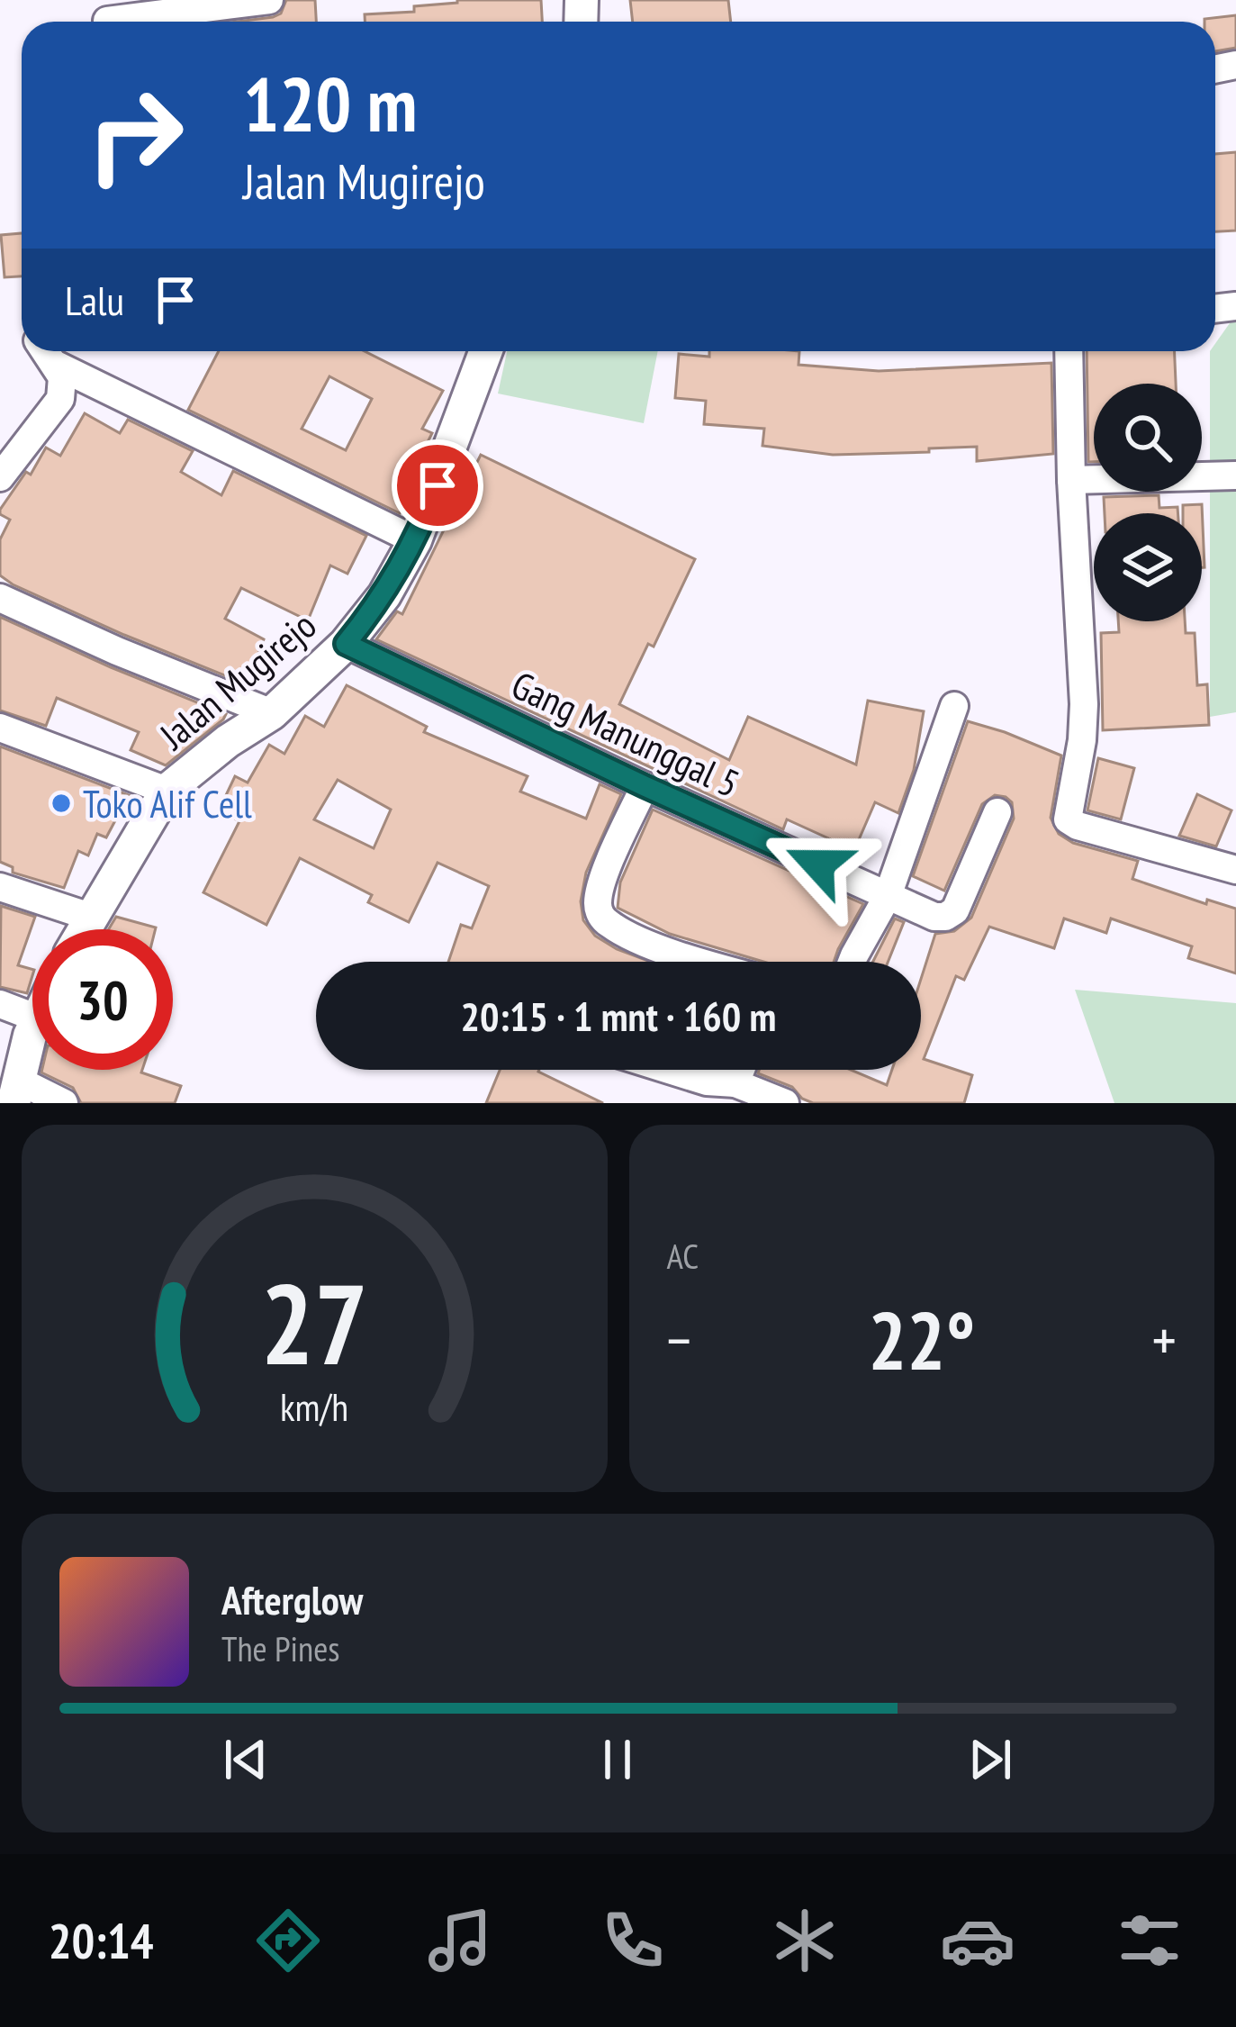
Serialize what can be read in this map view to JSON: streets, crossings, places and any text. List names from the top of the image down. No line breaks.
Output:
{"streets":{"street":["Jalan Mugirejo","Gang Manunggal 5"]},"crossings":[["Jalan Mugirejo","Gang Manunggal 5"]],"places":["Toko Alif Cell"],"page":{"turn":["120 m","Jalan Mugirejo"],"then":"Lalu","limit":"30","trip":"20:15 · 1 mnt · 160 m","tile":"AC","heat":["−","22°","+"],"song":["Afterglow","The Pines"],"tabs":"20:14","gauge":["27","km/h"]}}
